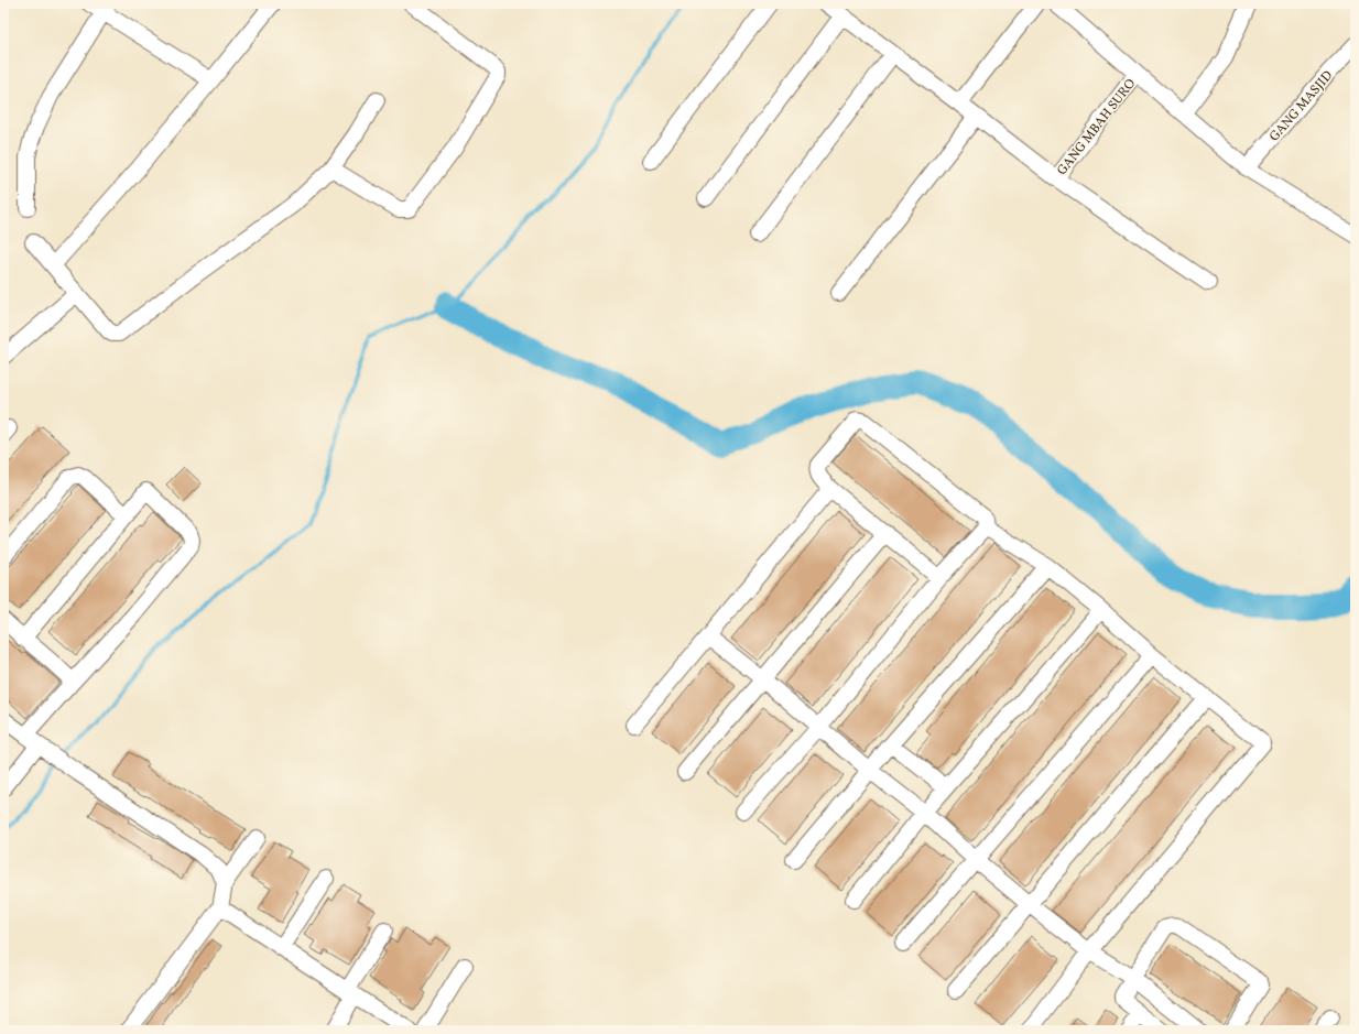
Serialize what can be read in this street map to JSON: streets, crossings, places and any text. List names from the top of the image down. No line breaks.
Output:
{"streets":{"street":["GANG MASJID","GANG MBAH SURO"]}}
